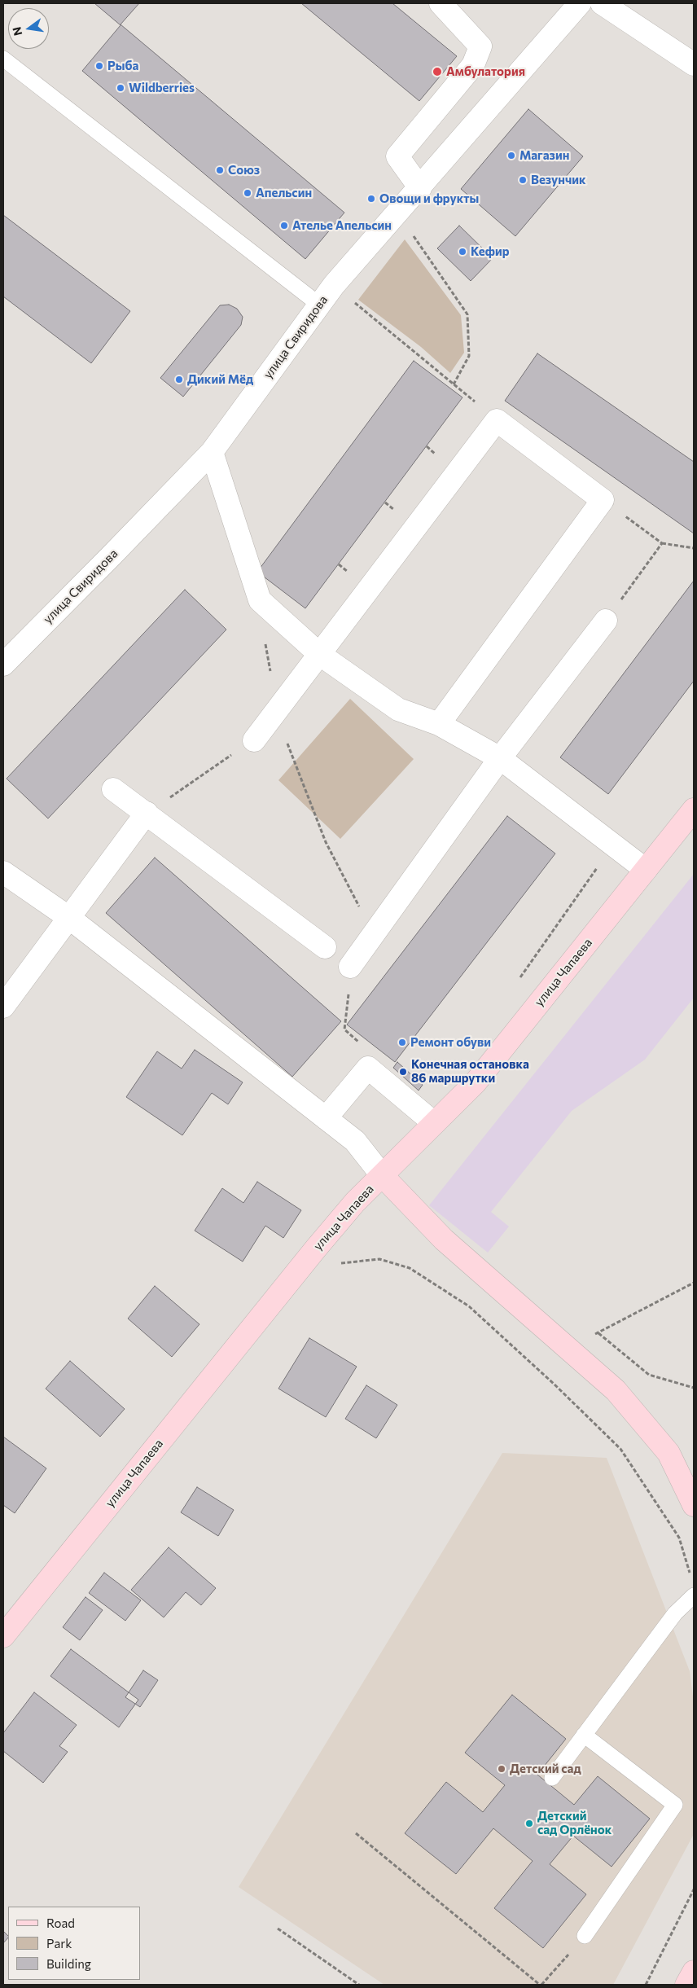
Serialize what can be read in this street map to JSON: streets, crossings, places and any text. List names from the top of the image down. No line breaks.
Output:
{"streets":{"main road":["улица Чапаева"],"street":["улица Свиридова"]},"places":["Рыба","Амбулатория","Wildberries","Магазин","Cоюз","Везунчик","Апельсин","Овощи и фрукты","Ателье Апельсин","Кефир","Дикий Мёд","Ремонт обуви","Конечная остановка 86 маршрутки","Детский сад","Детский сад Орлёнок"],"legend":["Road","Park","Building"],"north":"left"}
